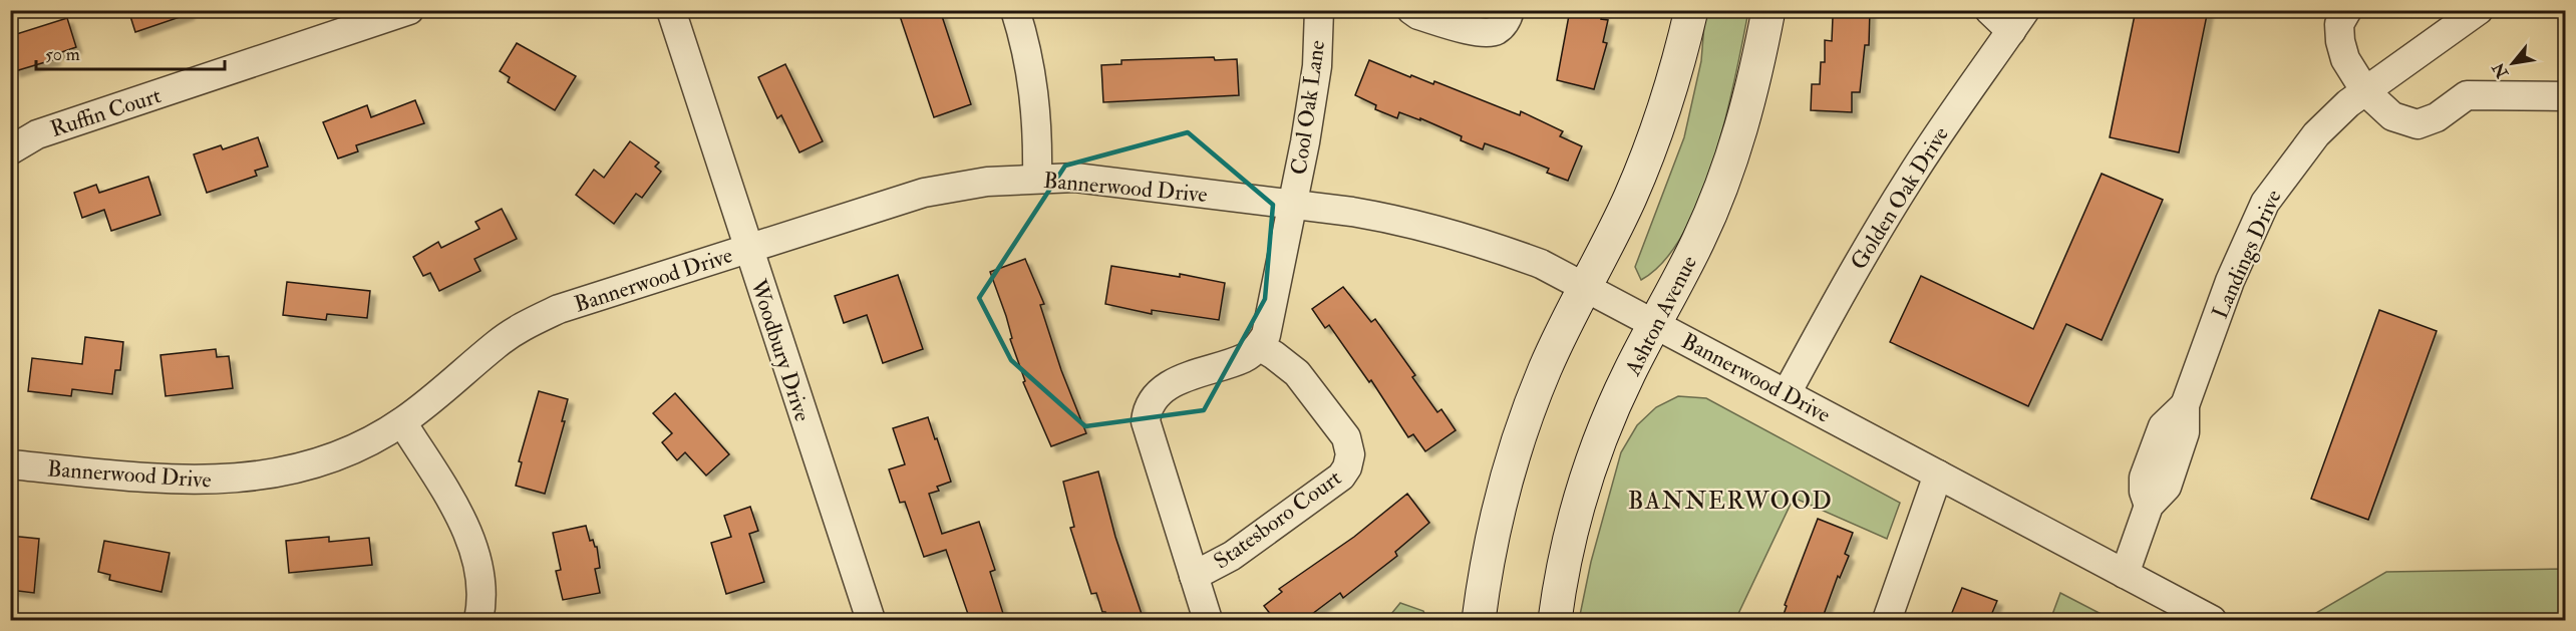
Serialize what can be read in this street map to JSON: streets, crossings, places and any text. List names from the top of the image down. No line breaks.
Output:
{"streets":{"main road":["Ashton Avenue"],"street":["Cool Oak Lane","Ruffin Court","Bannerwood Drive","Golden Oak Drive","Landings Drive","Woodbury Drive","Statesboro Court"]},"crossings":[["Cool Oak Lane","Bannerwood Drive"],["Bannerwood Drive","Golden Oak Drive"],["Bannerwood Drive","Landings Drive"],["Bannerwood Drive","Ashton Avenue"],["Bannerwood Drive","Woodbury Drive"]],"districts":["BANNERWOOD"],"scale_bar":"50 m","north":"bottom left"}
